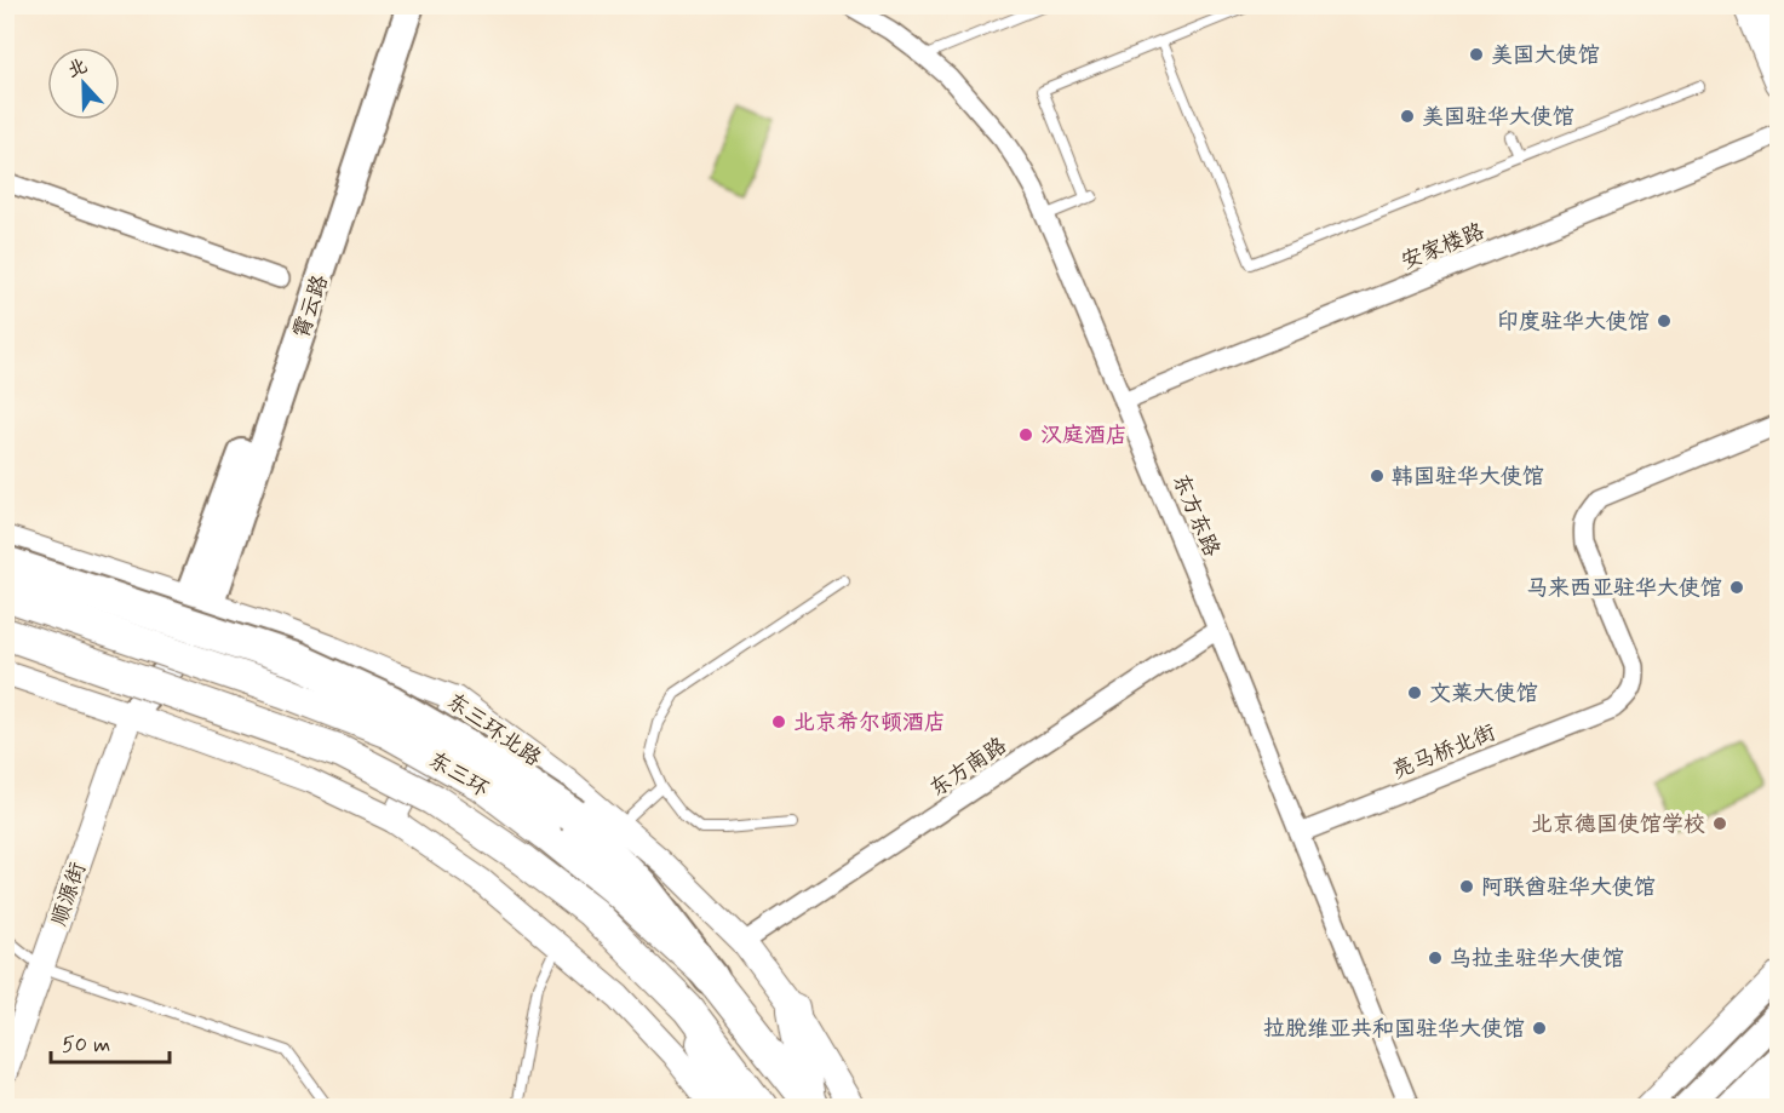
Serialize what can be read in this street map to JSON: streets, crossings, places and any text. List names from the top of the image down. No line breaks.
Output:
{"streets":{"highway":["东三环"],"main road":["霄云路"],"street":["安家楼路","东方东路","东三环北路","亮马桥北街","东方南路","顺源街"]},"crossings":[["安家楼路","东方东路"],["霄云路","东三环北路"],["东方东路","亮马桥北街"],["东方东路","东方南路"],["东三环北路","东方南路"]],"places":["美国大使馆","美国驻华大使馆","印度驻华大使馆","汉庭酒店","韩国驻华大使馆","马来西亚驻华大使馆","文莱大使馆","北京希尔顿酒店","北京德国使馆学校","阿联酋驻华大使馆","乌拉圭驻华大使馆","拉脱维亚共和国驻华大使馆"],"scale_bar":"50 m","north":"top"}
